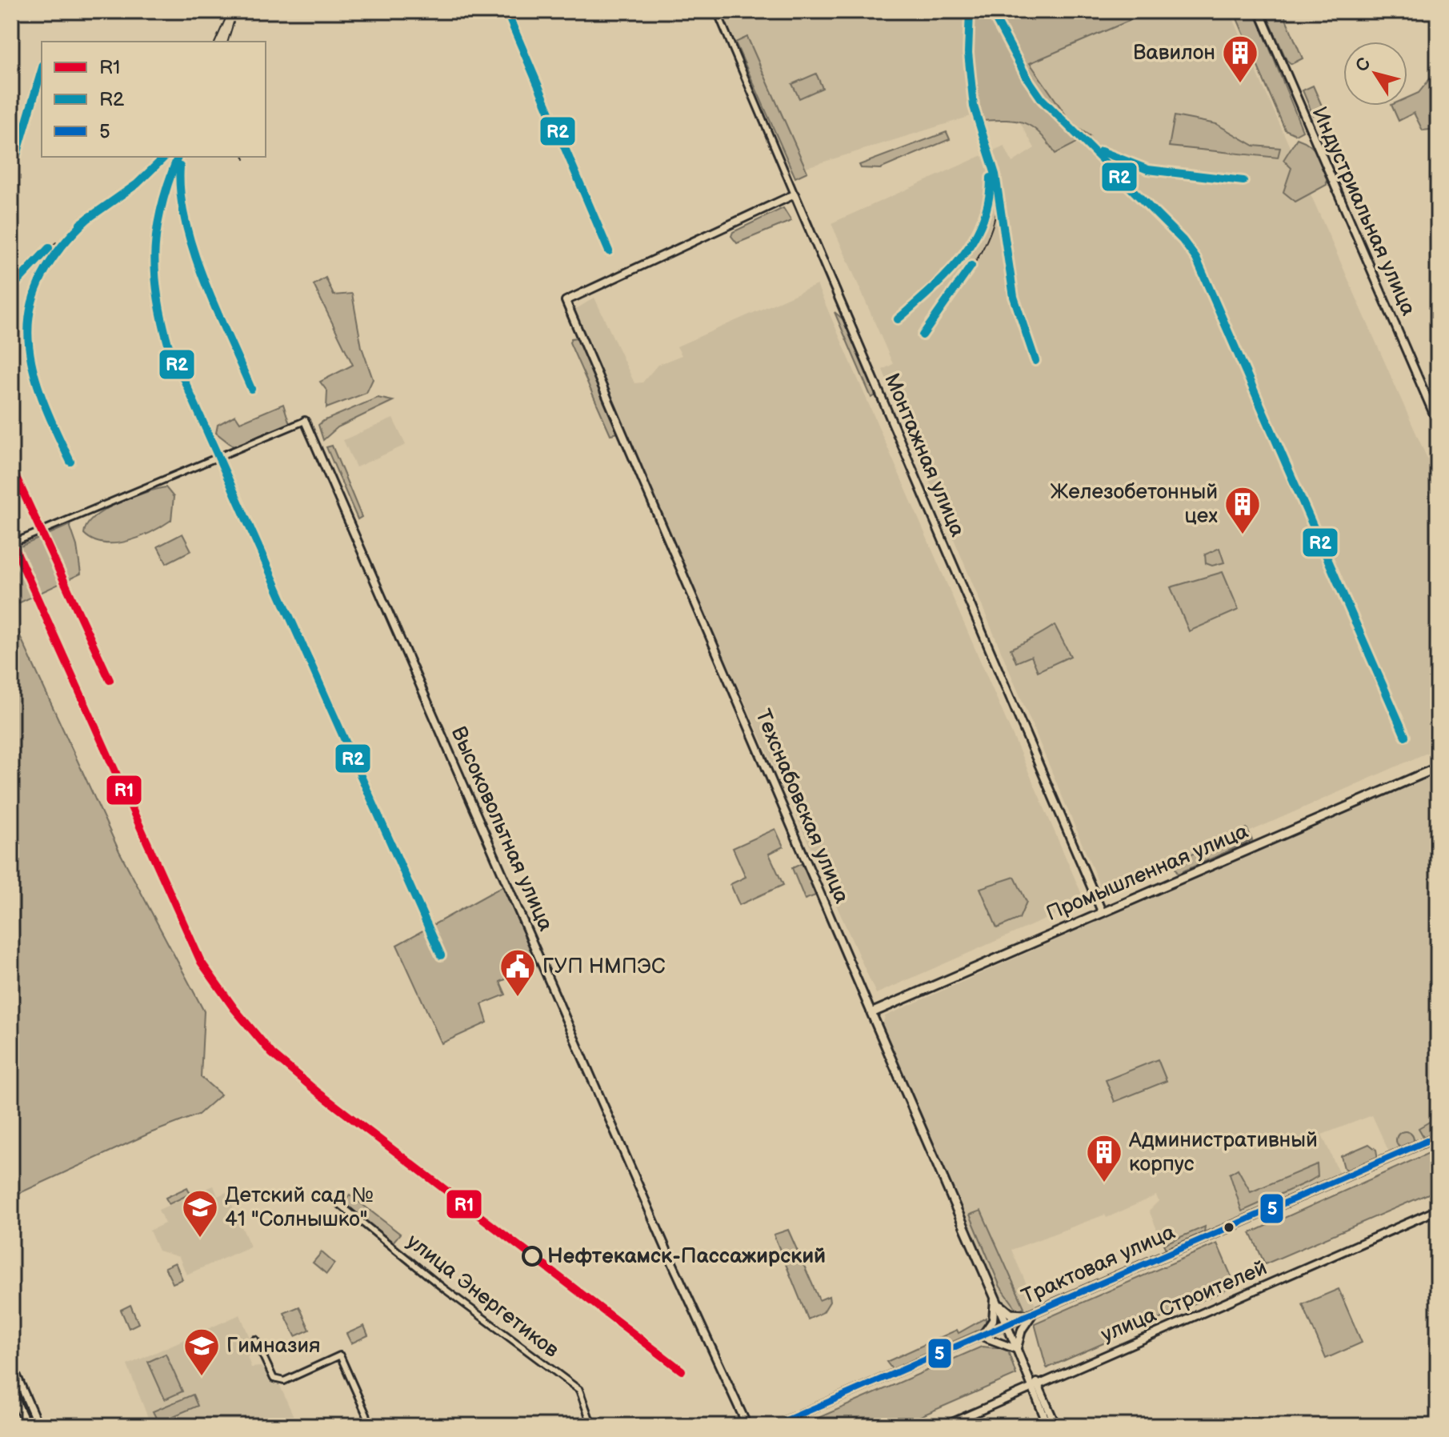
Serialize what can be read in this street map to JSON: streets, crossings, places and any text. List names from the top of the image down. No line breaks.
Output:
{"streets":{"main road":["Техснабовская улица","Промышленная улица","Трактовая улица"],"street":["Индустриальная улица","Монтажная улица","Высоковольтная улица","улица Энергетиков","улица Строителей"]},"crossings":[["Монтажная улица","Техснабовская улица"],["Монтажная улица","Промышленная улица"],["Техснабовская улица","Промышленная улица"],["Техснабовская улица","Трактовая улица"]],"places":{"building":["Вавилон","Железобетонный цех","Административный корпус"],"public building":["ГУП НМПЭС"],"school or university":["Детский сад № 41 \"Солнышко\"","Гимназия"],"other":["Нефтекамск-Пассажирский"]},"lines":["transit line R2","transit line R1","transit line 5"],"legend":["R1","R2","5"],"north":"top left"}
